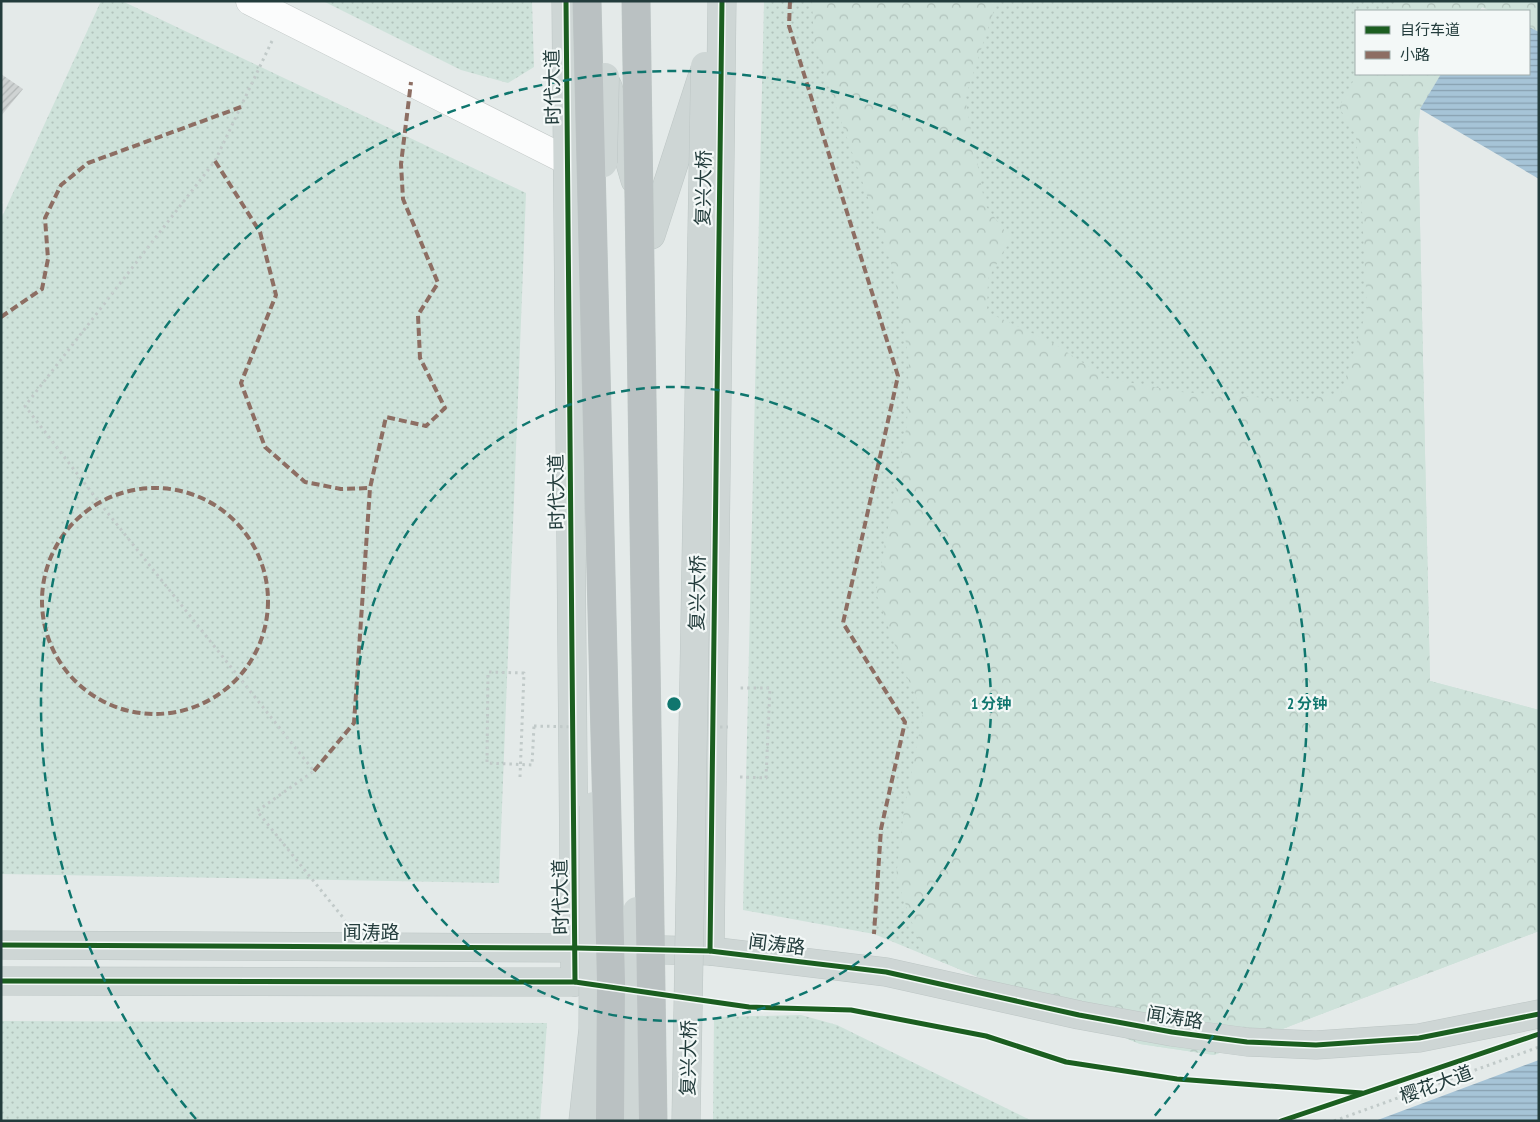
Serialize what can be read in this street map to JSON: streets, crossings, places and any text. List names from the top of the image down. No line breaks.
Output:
{"streets":{"highway":["复兴大桥"],"main road":["时代大道","闻涛路"],"cycle path":["樱花大道"]},"crossings":[["时代大道","闻涛路"]],"legend":["自行车道","小路"],"rings":["1 分钟","2 分钟"]}
